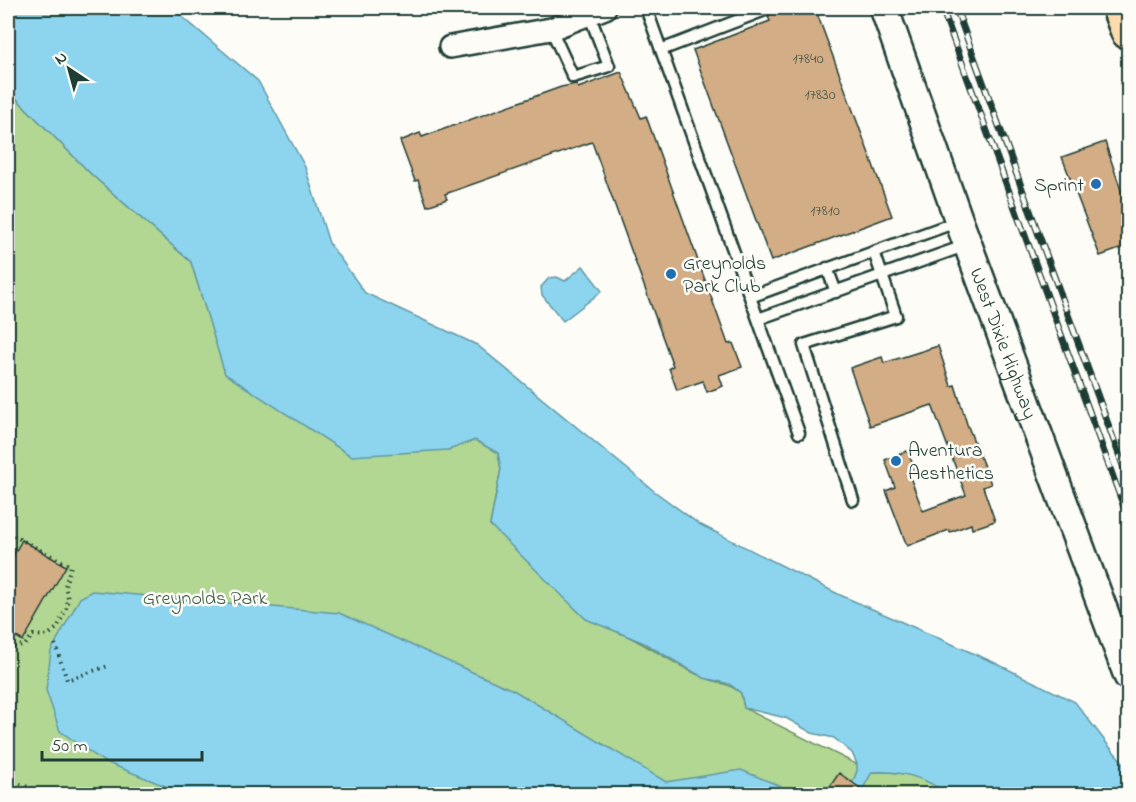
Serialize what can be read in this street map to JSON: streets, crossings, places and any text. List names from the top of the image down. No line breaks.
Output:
{"streets":{"street":["West Dixie Highway"]},"parks":["Greynolds Park"],"places":["Sprint","Greynolds Park Club","Aventura Aesthetics"],"house_numbers":["17840","17830","17810"],"scale_bar":"50 m","north":"top left"}
